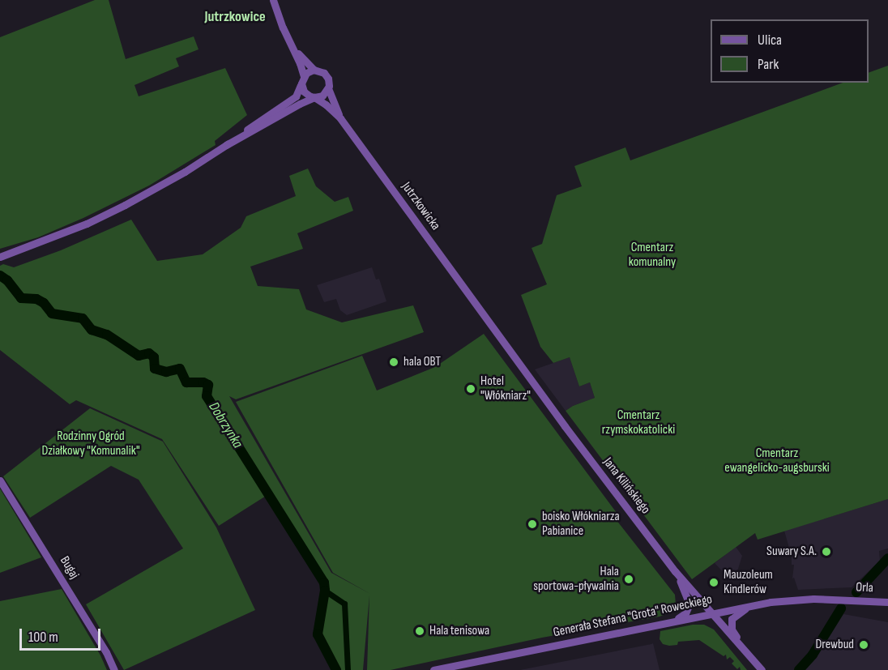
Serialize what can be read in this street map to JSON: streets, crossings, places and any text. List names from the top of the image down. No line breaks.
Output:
{"streets":{"street":["Jutrzkowicka","Jana Kilińskiego","Bugaj","Orla","Generała Stefana \"Grota\" Roweckiego"]},"crossings":[["Jutrzkowicka","Jana Kilińskiego"],["Jana Kilińskiego","Generała Stefana \"Grota\" Roweckiego"],["Orla","Generała Stefana \"Grota\" Roweckiego"]],"districts":["Jutrzkowice"],"water":["Dobrzynka"],"parks":["Cmentarz komunalny","Cmentarz rzymskokatolicki","Rodzinny Ogród Działkowy \"Komunalik\"","Cmentarz ewangelicko-augsburski"],"places":["hala OBT","Hotel \"Włókniarz\"","boisko Włókniarza Pabianice","Suwary S.A.","Hala sportowa-pływalnia","Mauzoleum Kindlerów","Hala tenisowa","Drewbud"],"legend":["Ulica","Park"],"scale_bar":"100 m"}
